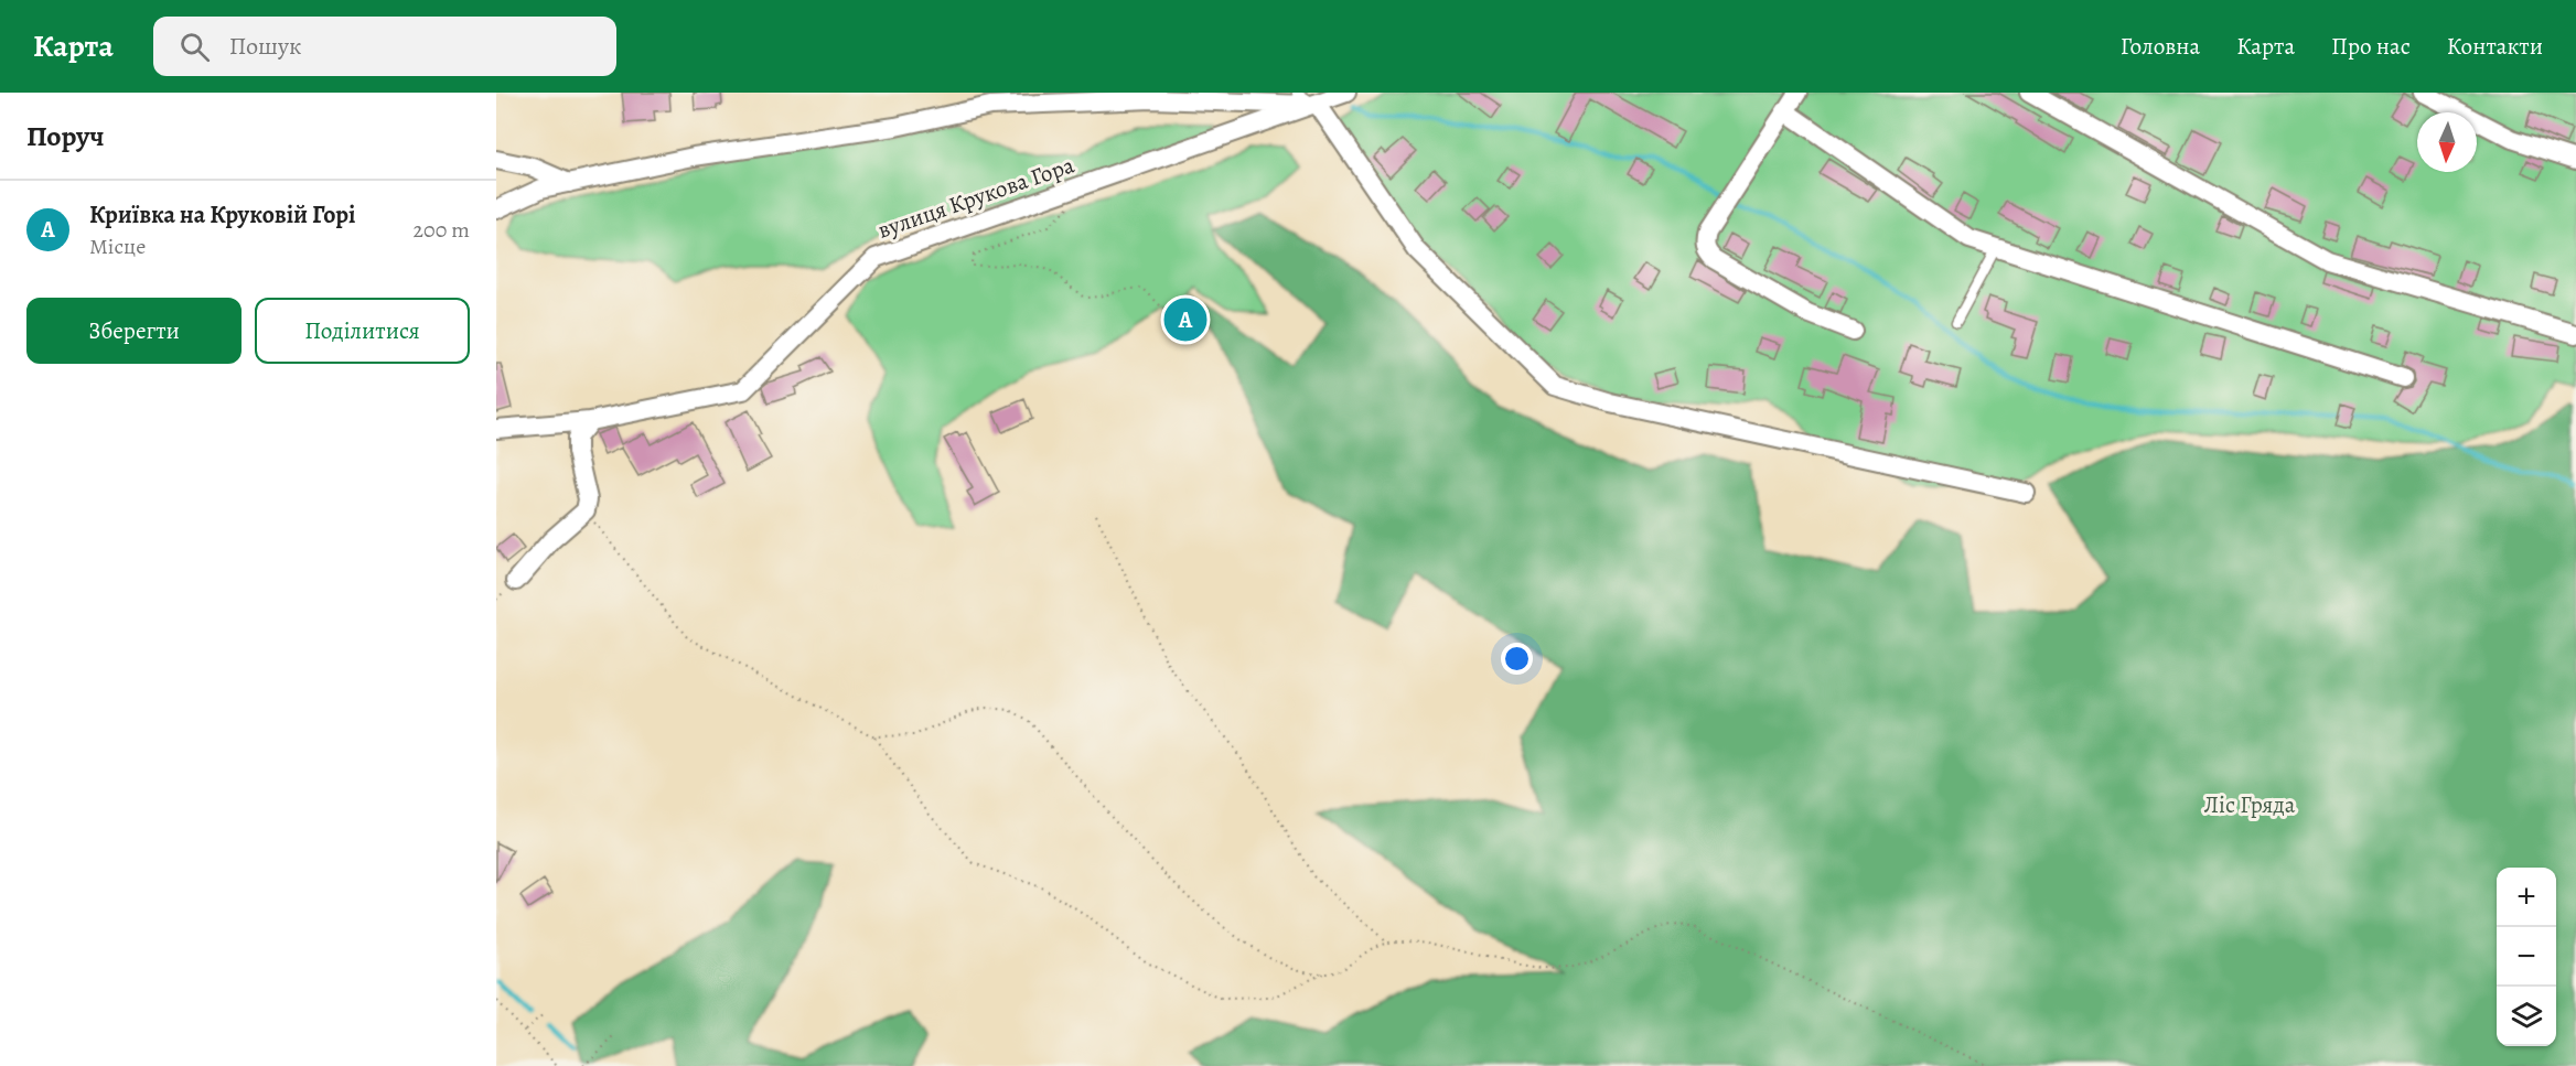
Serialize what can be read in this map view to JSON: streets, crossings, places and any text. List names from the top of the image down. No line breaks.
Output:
{"streets":{"street":["вулиця Крукова Гора"]},"parks":["Ліс Гряда"],"north":"bottom","page":{"header":"Карта","search":"Пошук","nav":["Головна","Карта","Про нас","Контакти"],"heading":"Поруч","list":[{"mark":"A","name":"Криївка на Круковій Горі","note":"Місце","value":"200 m"}],"buttons":["Зберегти","Поділитися"],"pins":"A","map_buttons":["+","−"]}}
